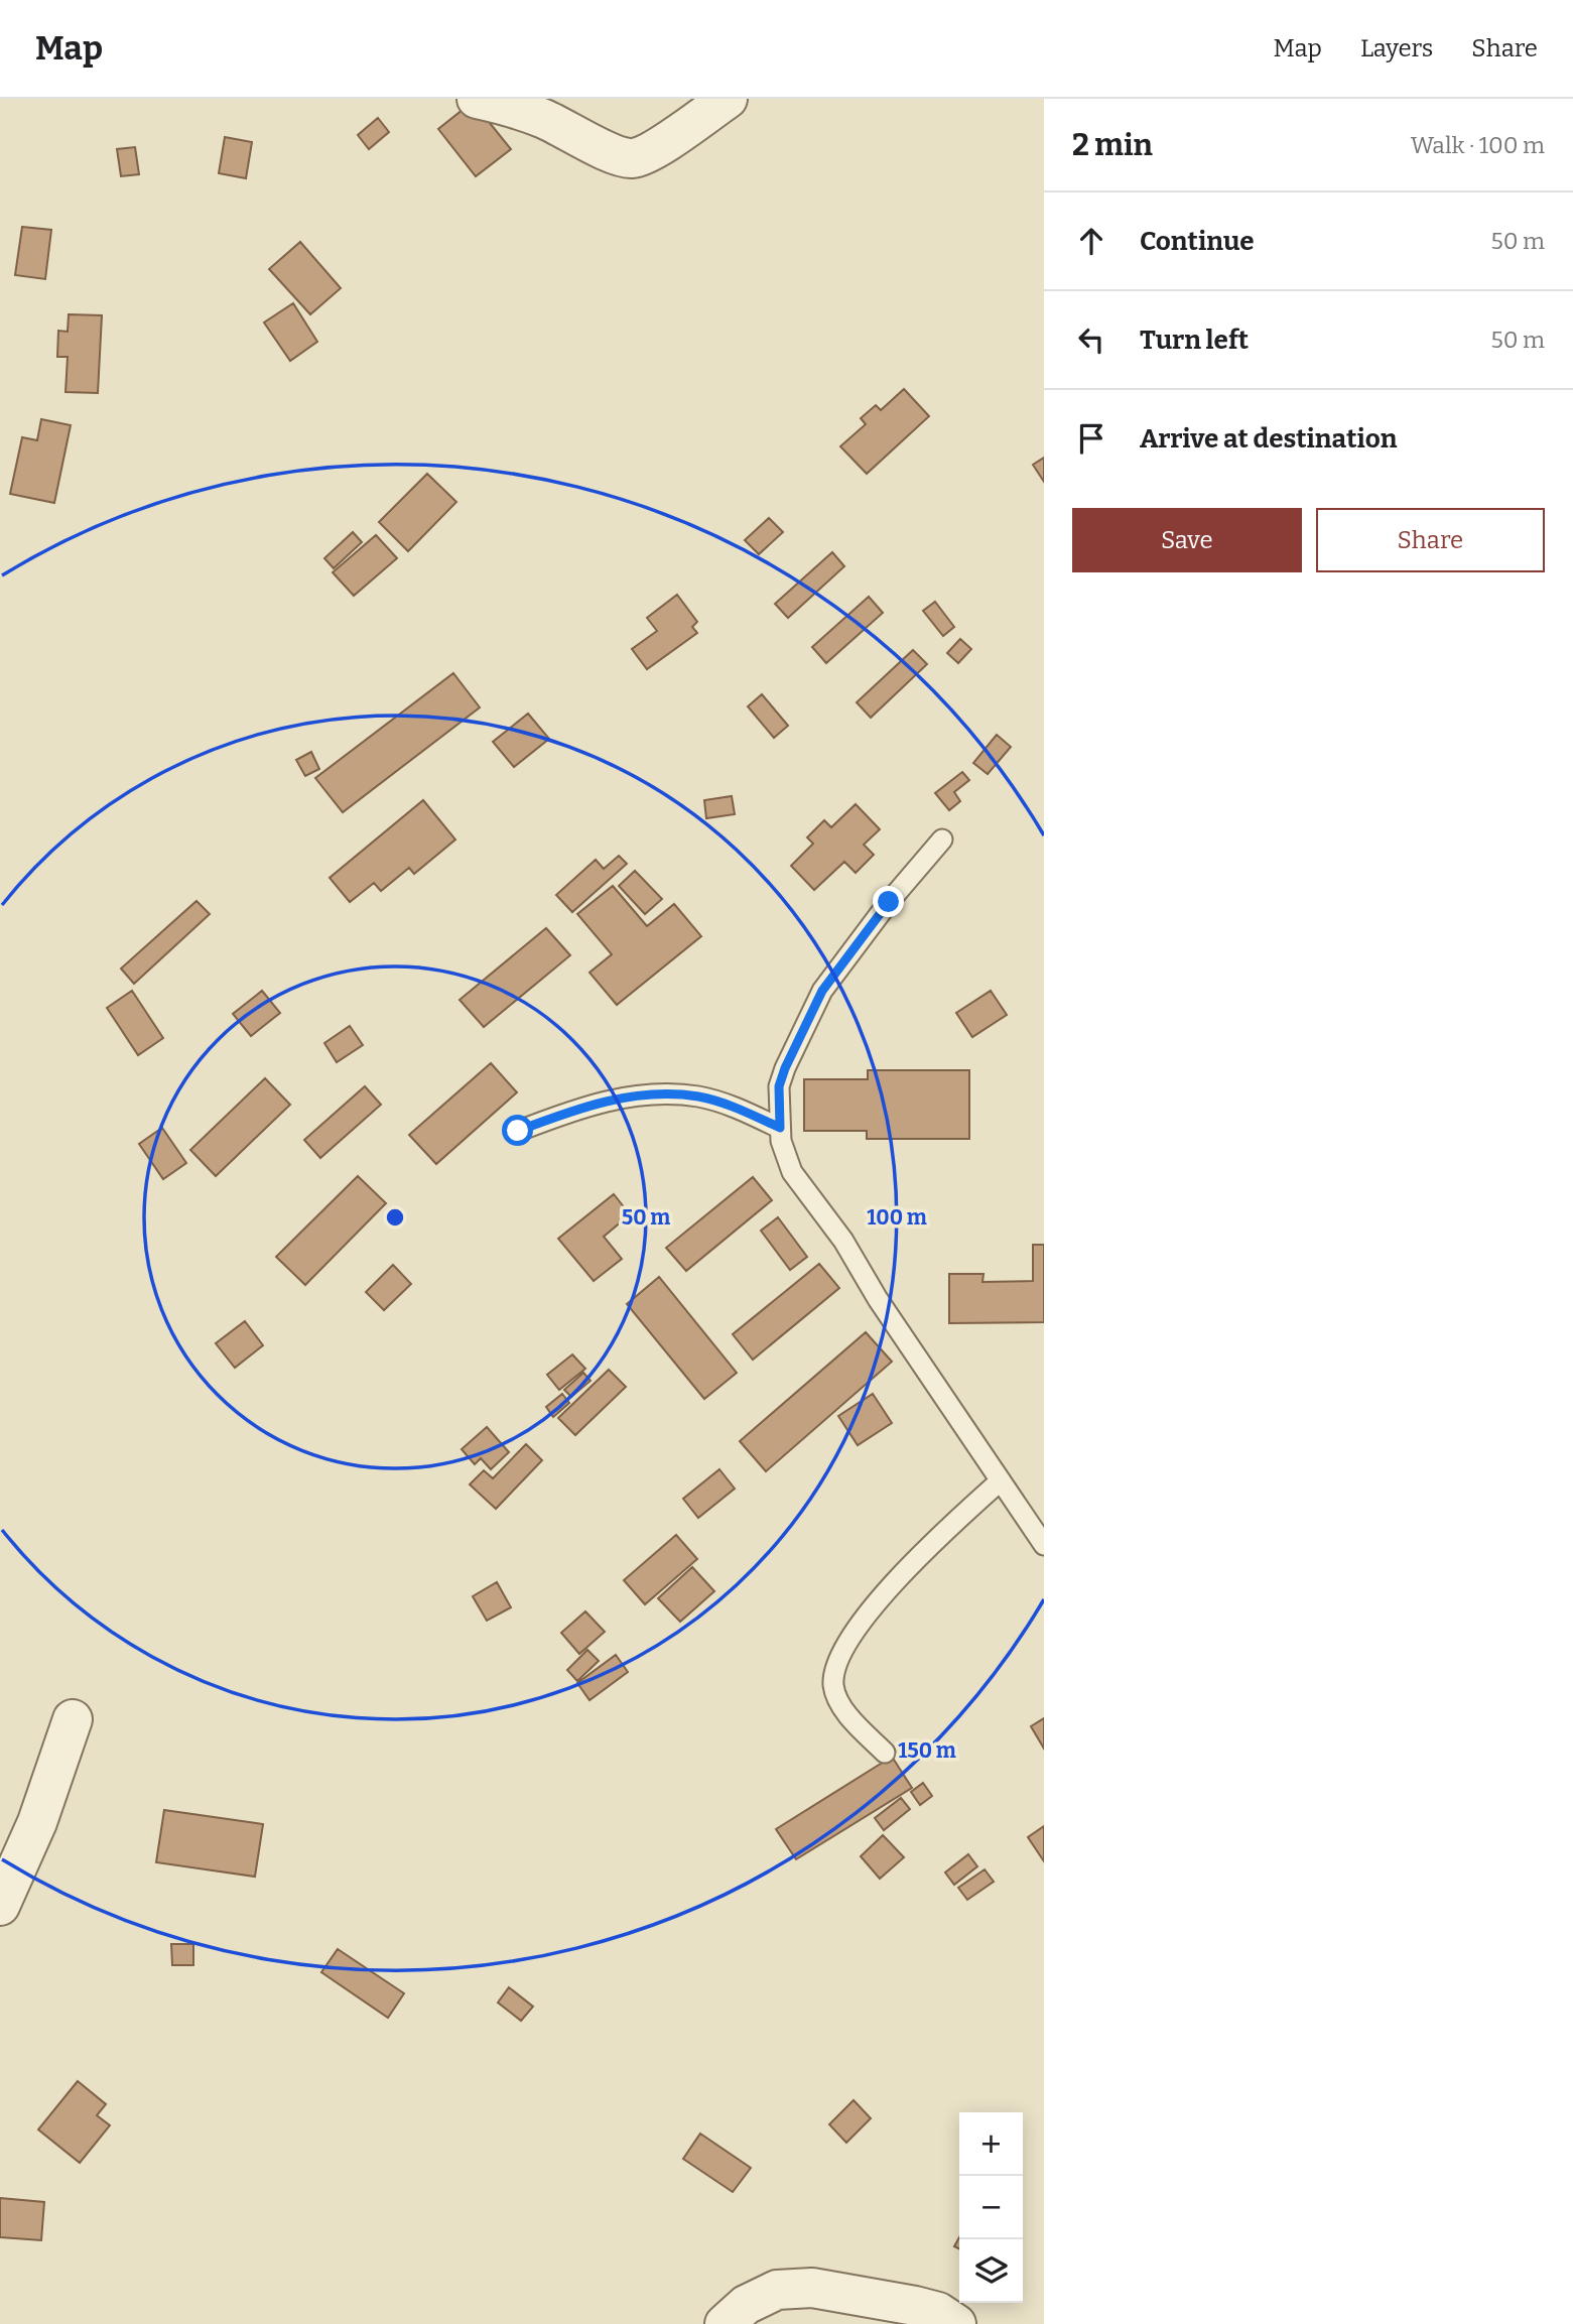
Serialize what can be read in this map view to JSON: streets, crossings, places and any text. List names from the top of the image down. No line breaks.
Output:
{"page":{"header":"Map","nav":["Map","Layers","Share"],"heading":["2 min","Walk · 100 m"],"list":[["Continue","50 m"],["Turn left","50 m"],"Arrive at destination"],"buttons":["Save","Share"],"map_buttons":["+","−"]},"rings":["50 m","100 m","150 m"]}
